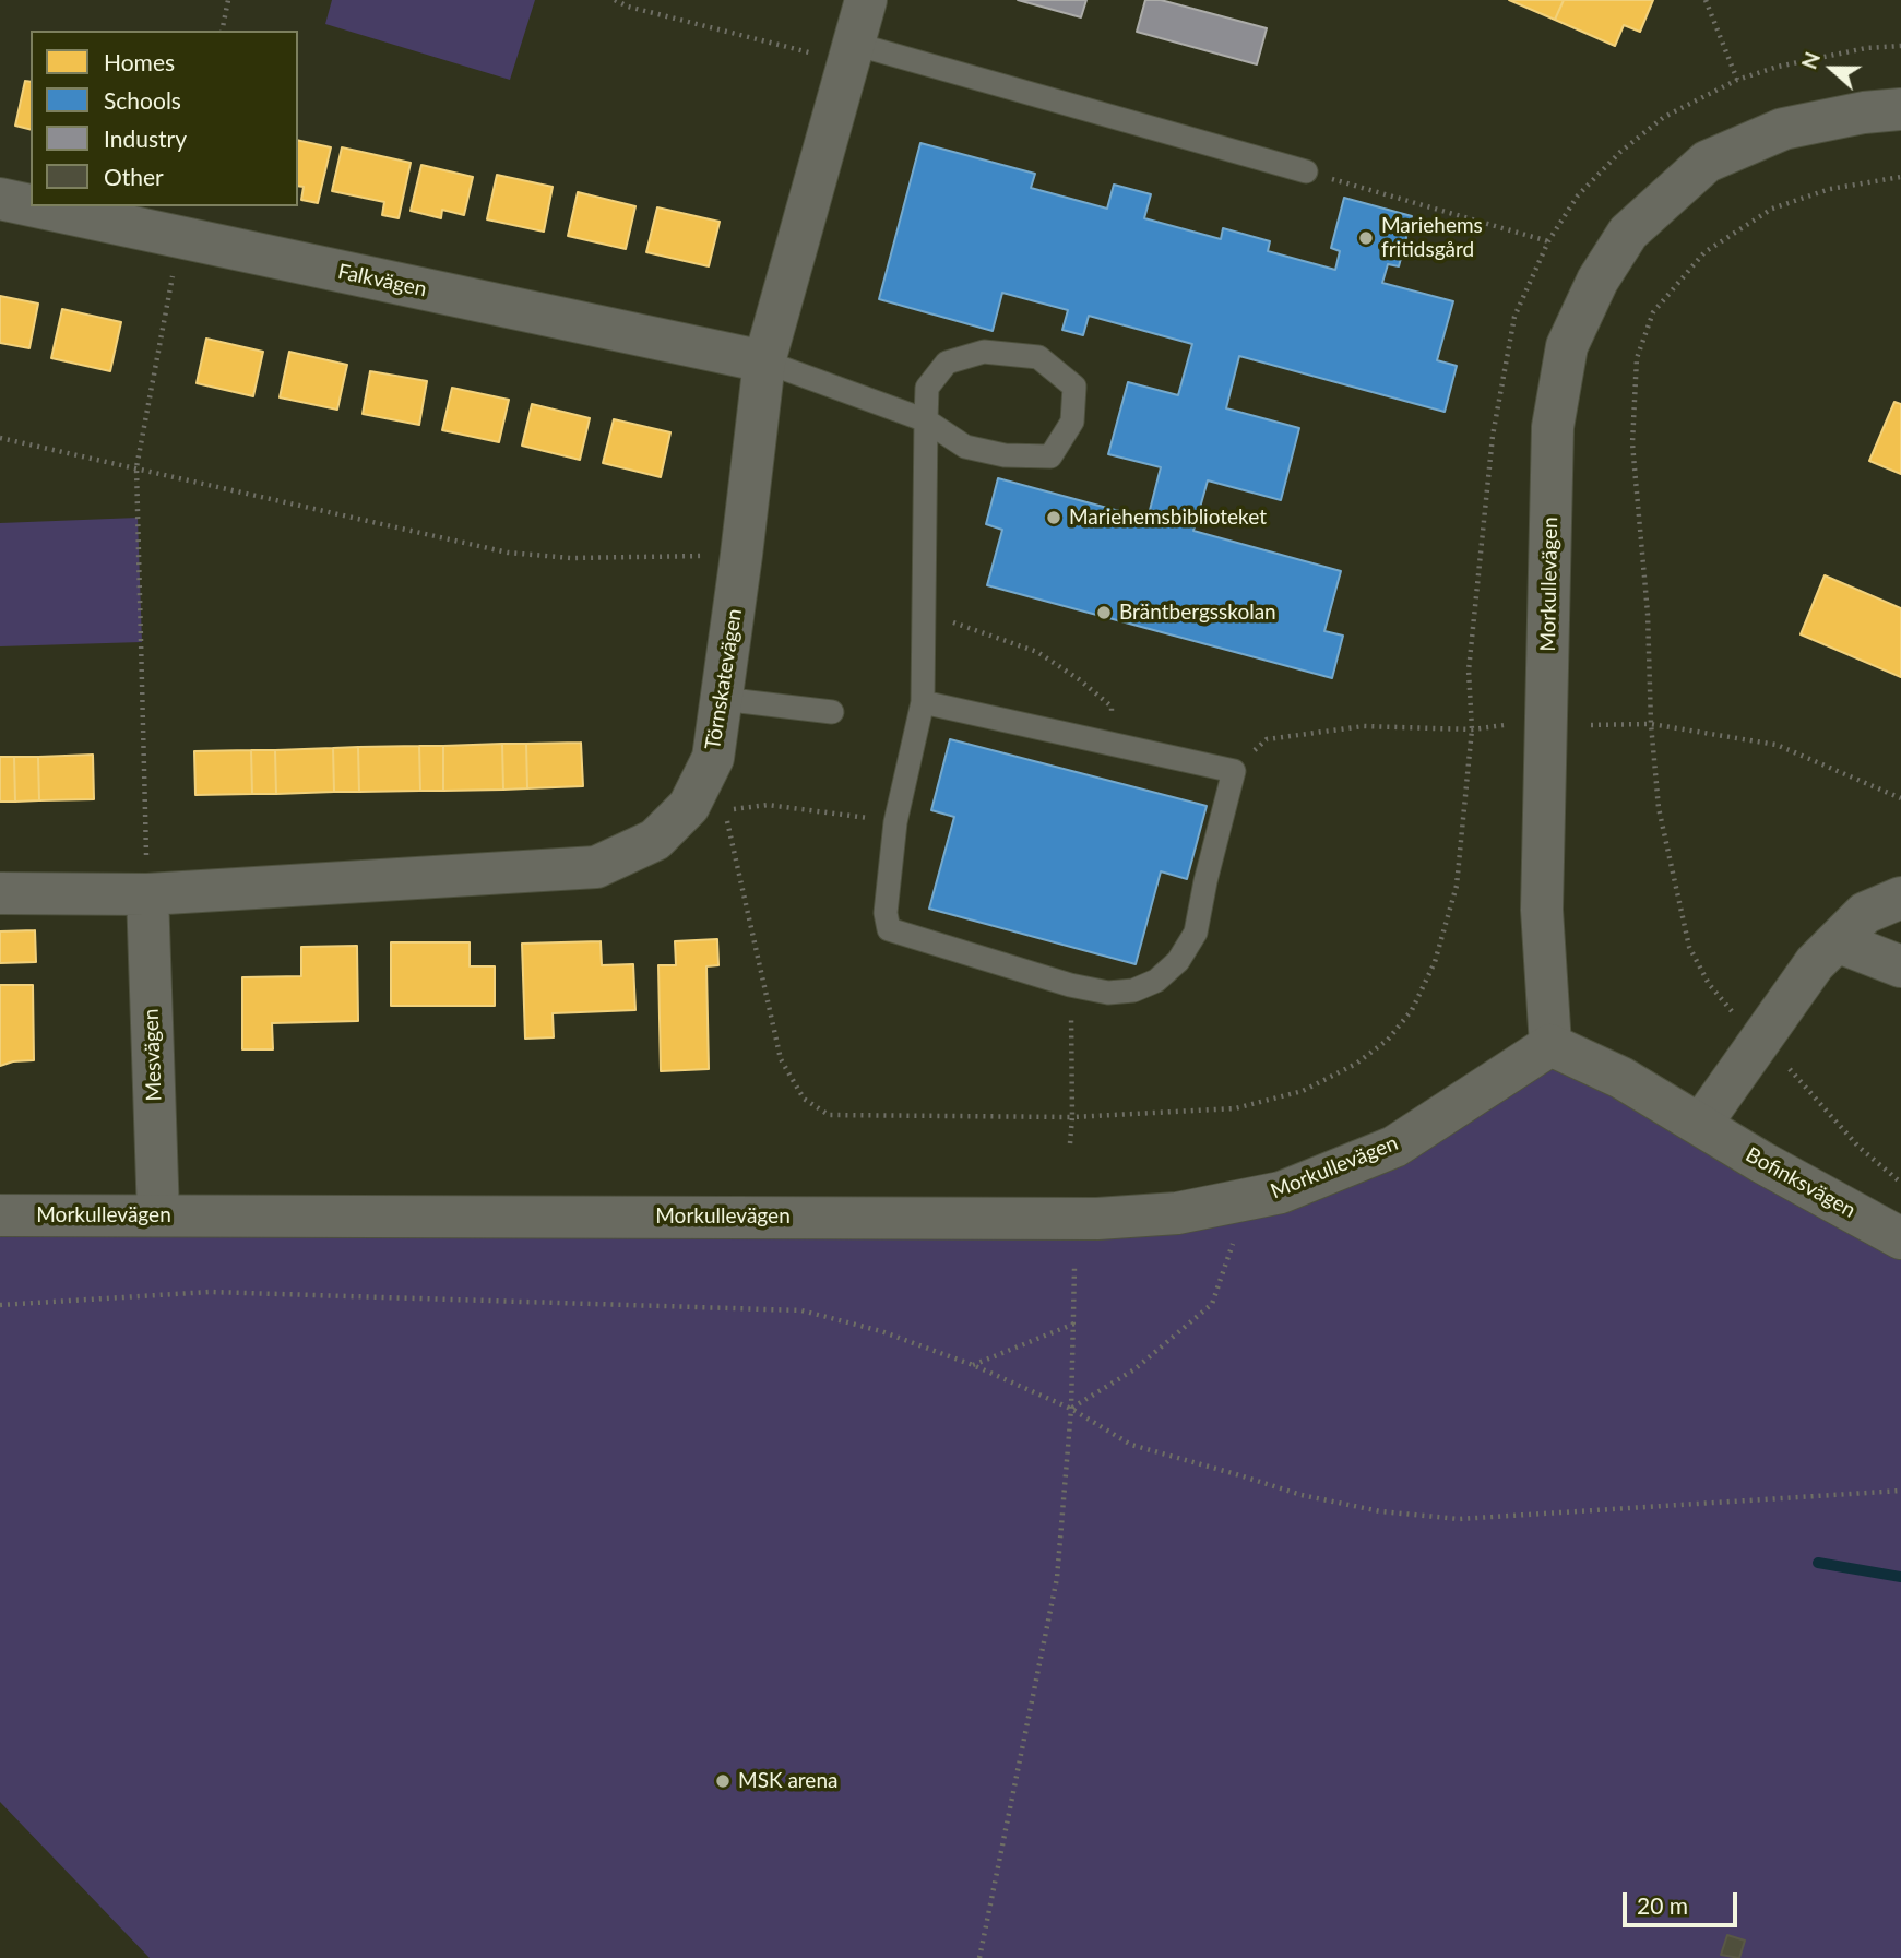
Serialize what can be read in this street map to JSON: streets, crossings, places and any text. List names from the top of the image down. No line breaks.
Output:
{"streets":{"street":["Falkvägen","Morkullevägen","Törnskatevägen","Mesvägen","Bofinksvägen"]},"crossings":[["Falkvägen","Törnskatevägen"],["Morkullevägen","Mesvägen"],["Morkullevägen","Bofinksvägen"],["Törnskatevägen","Mesvägen"]],"places":["Mariehems fritidsgård","Mariehemsbiblioteket","Bräntbergsskolan","MSK arena"],"legend":["Homes","Schools","Industry","Other"],"scale_bar":"20 m","north":"left"}
